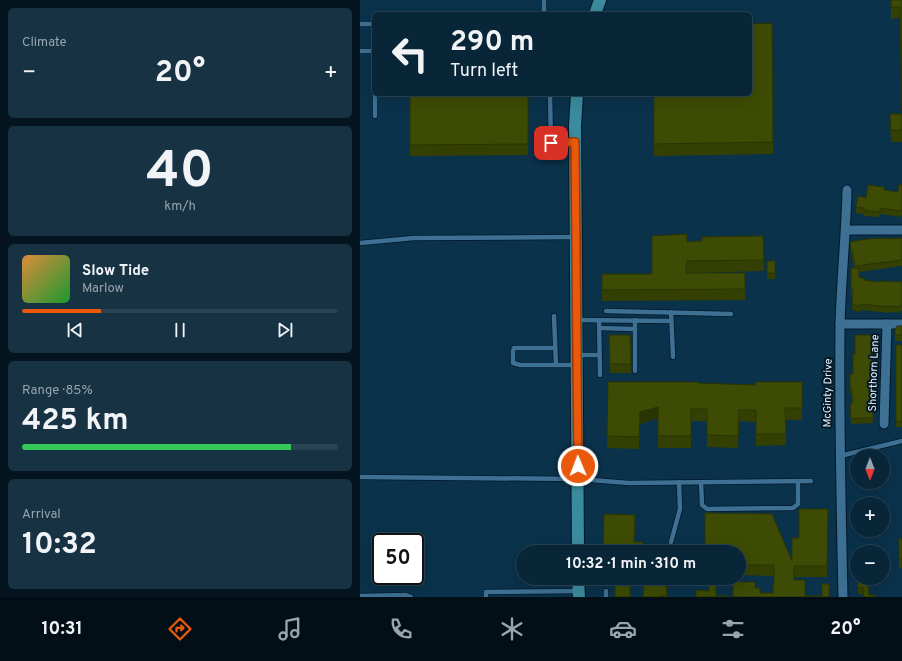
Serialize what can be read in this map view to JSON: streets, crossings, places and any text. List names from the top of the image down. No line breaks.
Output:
{"streets":{"street":["Shorthorn Lane","McGinty Drive"]},"north":"bottom","page":{"tile":["Climate",["40","km/h"],["Range · 85%","425 km"],["Arrival","10:32"]],"turn":["290 m","Turn left"],"heat":["−","20°","+"],"song":["Slow Tide","Marlow"],"map_buttons":["+","−"],"limit":"50","trip":"10:32 · 1 min · 310 m","tabs":["10:31","20°"]}}
